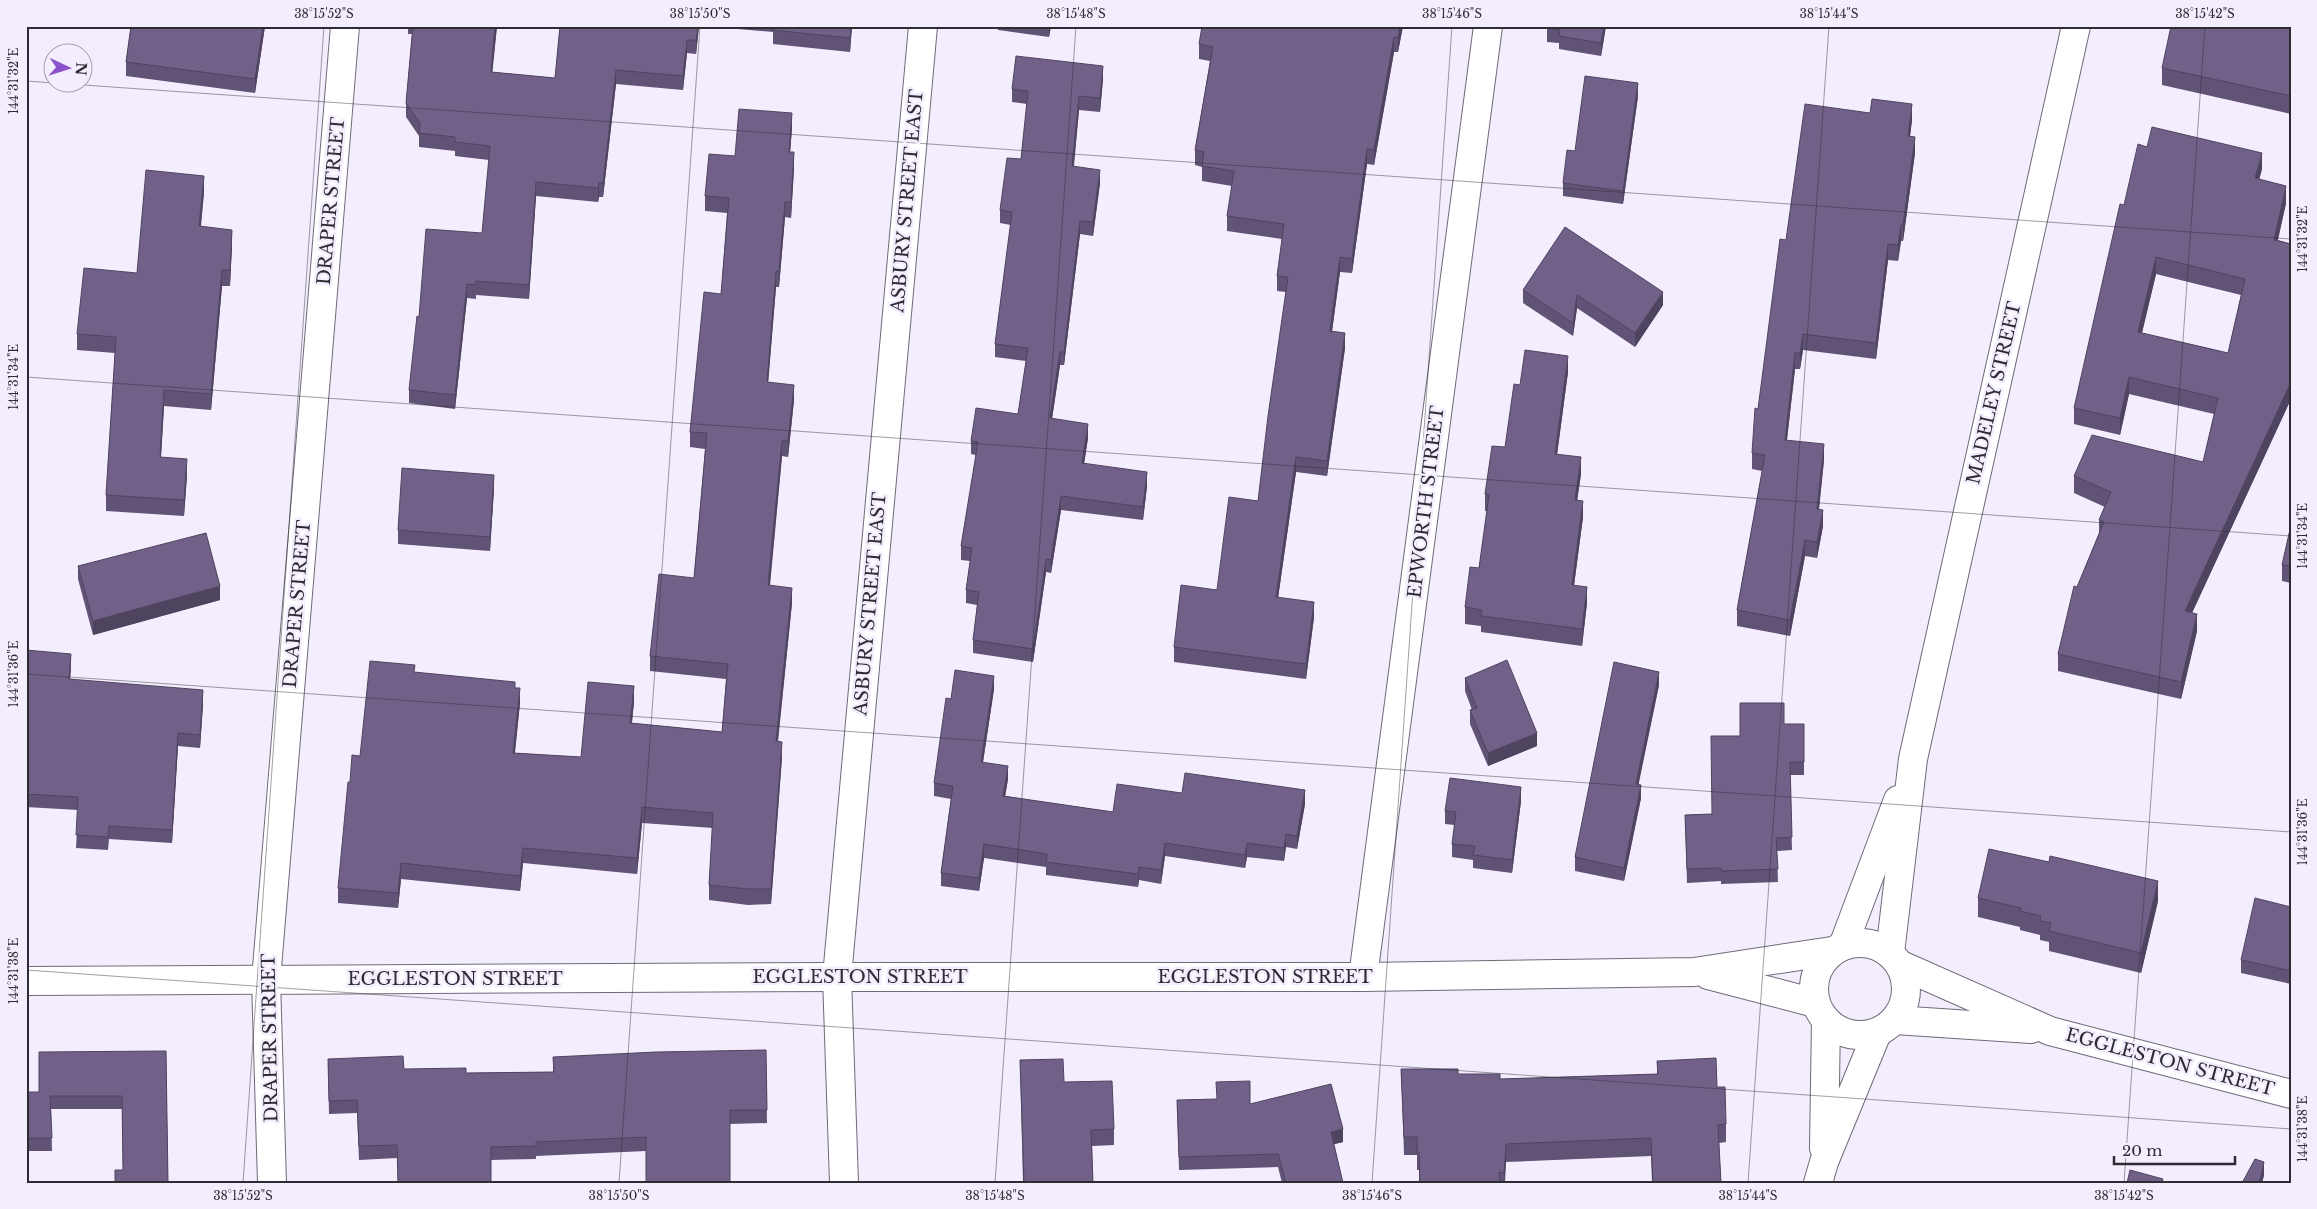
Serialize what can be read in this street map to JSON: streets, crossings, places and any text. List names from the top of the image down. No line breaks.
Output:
{"streets":{"street":["DRAPER STREET","ASBURY STREET EAST","MADELEY STREET","EPWORTH STREET","EGGLESTON STREET"]},"crossings":[["DRAPER STREET","EGGLESTON STREET"],["ASBURY STREET EAST","EGGLESTON STREET"],["MADELEY STREET","EGGLESTON STREET"],["EPWORTH STREET","EGGLESTON STREET"]],"scale_bar":"20 m","north":"right","coordinates":["38°15'52\"S","38°15'50\"S","38°15'48\"S","38°15'46\"S","38°15'44\"S","38°15'42\"S","144°31'32\"E","144°31'34\"E","144°31'36\"E","144°31'38\"E"]}
